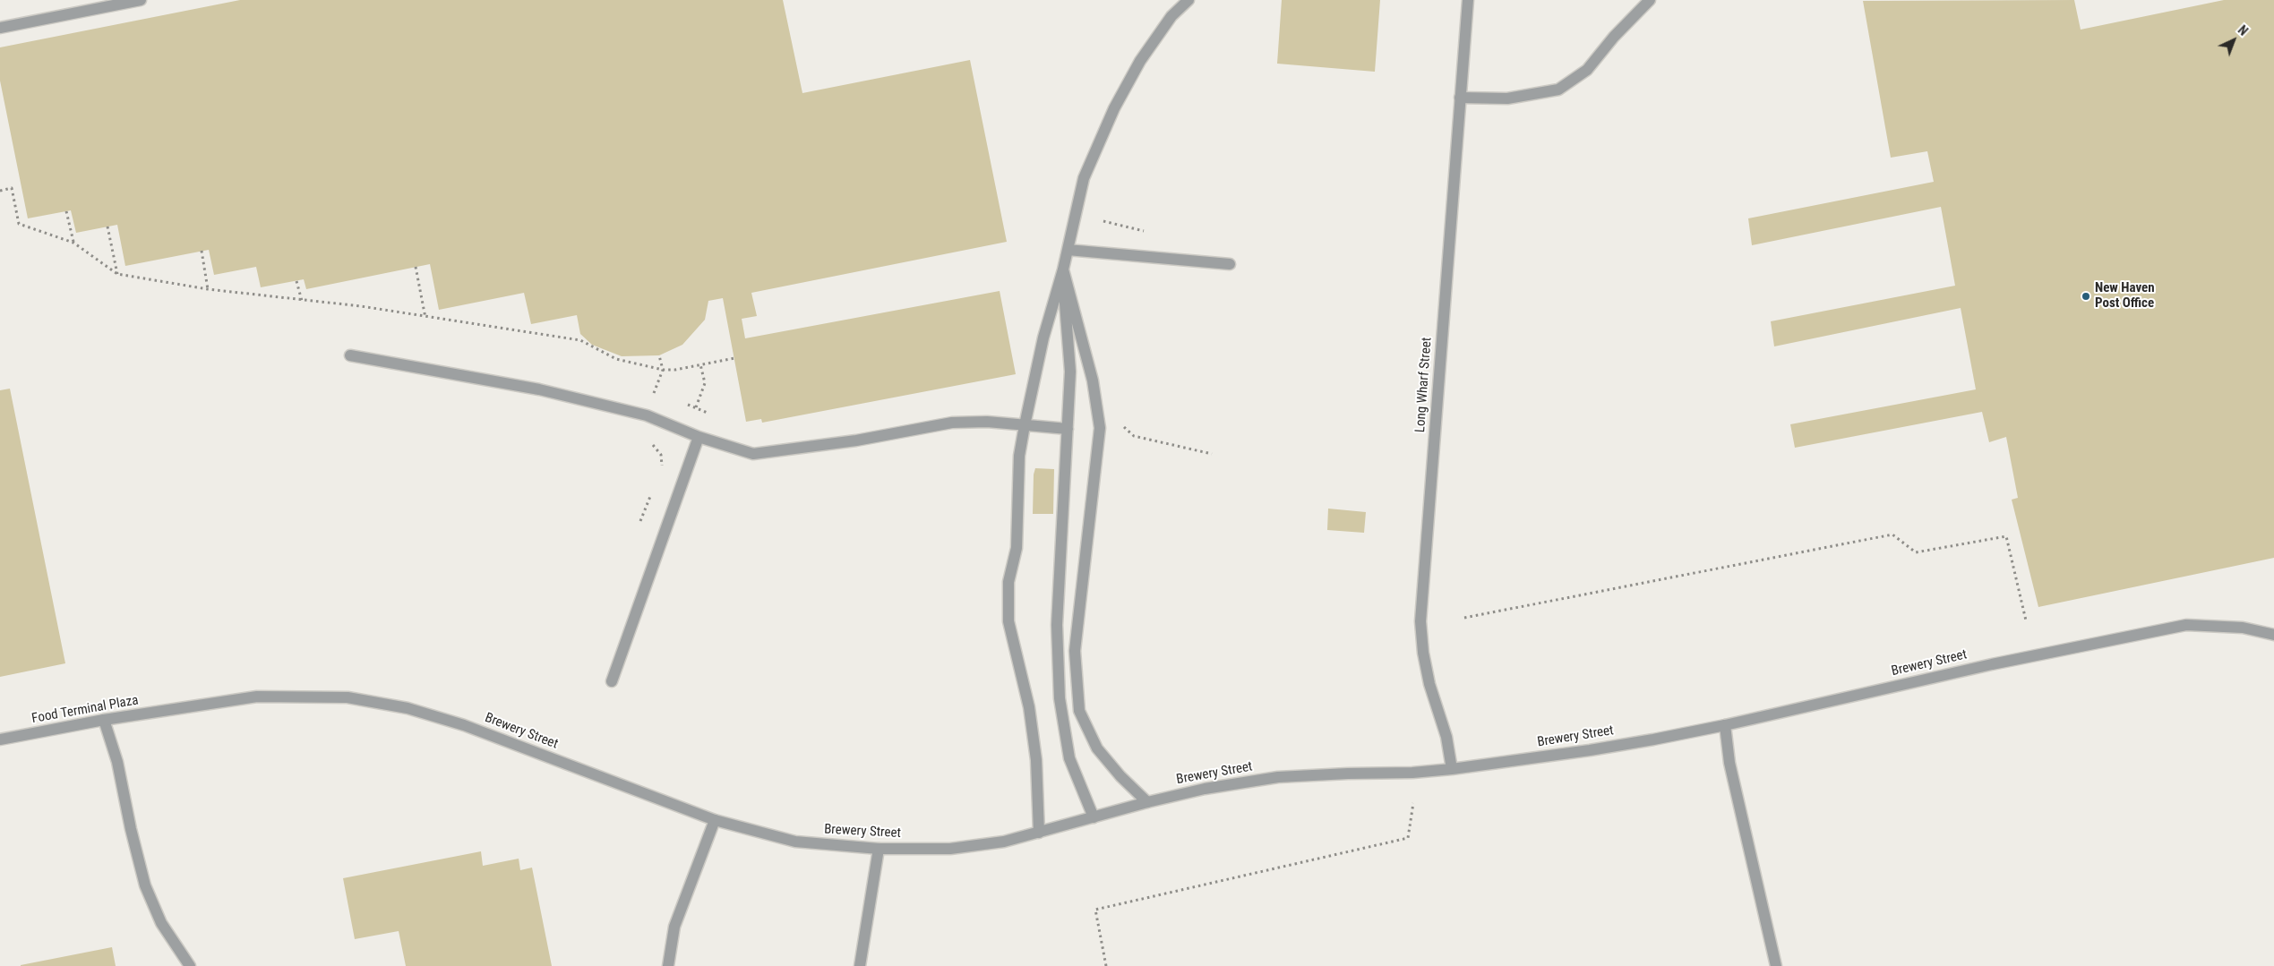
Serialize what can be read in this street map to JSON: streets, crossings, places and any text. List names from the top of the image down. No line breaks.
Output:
{"streets":{"street":["Long Wharf Street","Brewery Street","Food Terminal Plaza"]},"crossings":[["Long Wharf Street","Brewery Street"],["Brewery Street","Food Terminal Plaza"]],"places":["New Haven Post Office"],"north":"top right"}
